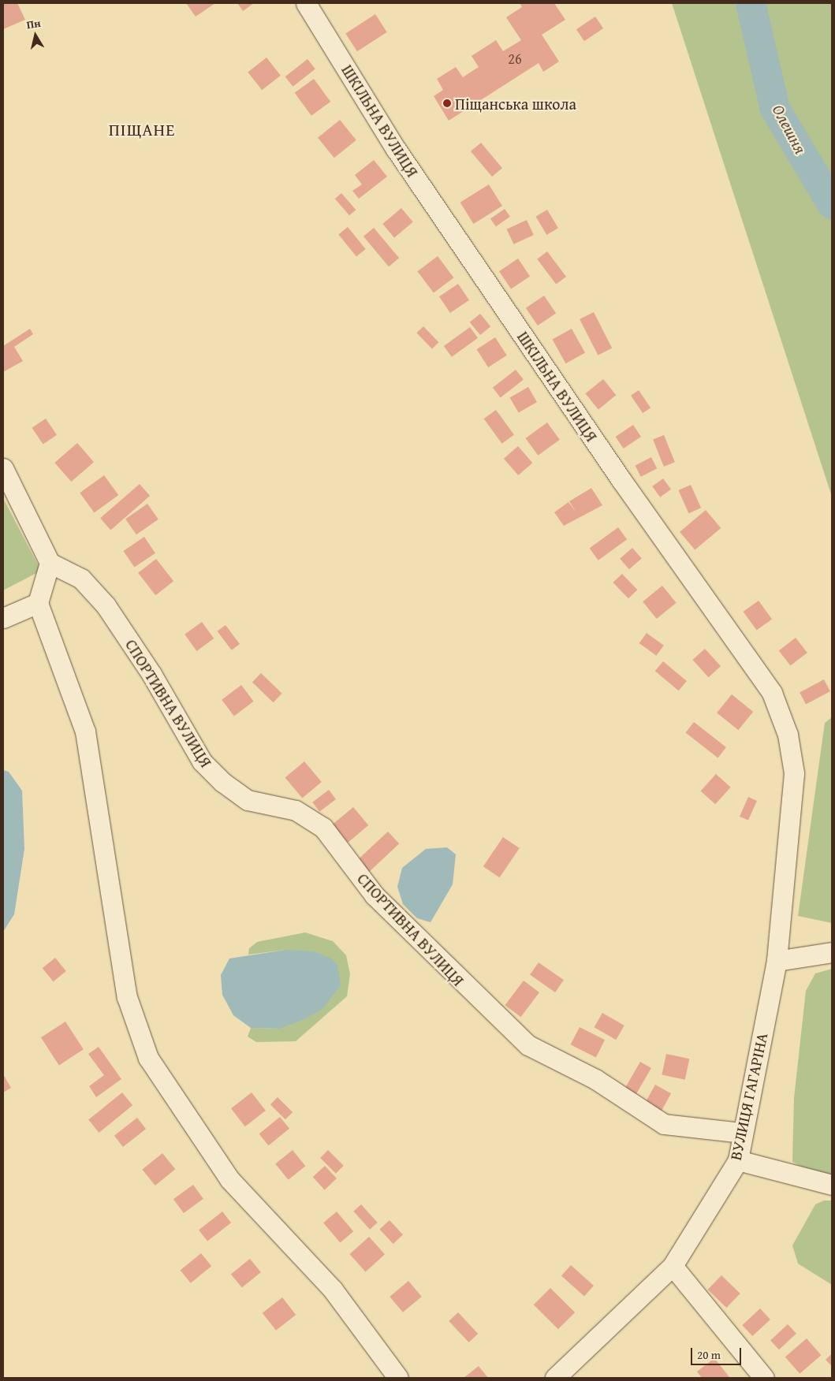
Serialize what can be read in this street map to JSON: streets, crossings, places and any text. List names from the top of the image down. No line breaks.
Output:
{"streets":{"street":["ШКІЛЬНА ВУЛИЦЯ","СПОРТИВНА ВУЛИЦЯ","ВУЛИЦЯ ГАГАРІНА"]},"crossings":[["ШКІЛЬНА ВУЛИЦЯ","ВУЛИЦЯ ГАГАРІНА"],["СПОРТИВНА ВУЛИЦЯ","ВУЛИЦЯ ГАГАРІНА"]],"districts":["ПІЩАНЕ"],"water":["Олешня"],"places":["Піщанська школа"],"house_numbers":["26"],"scale_bar":"20 m","north":"top"}
